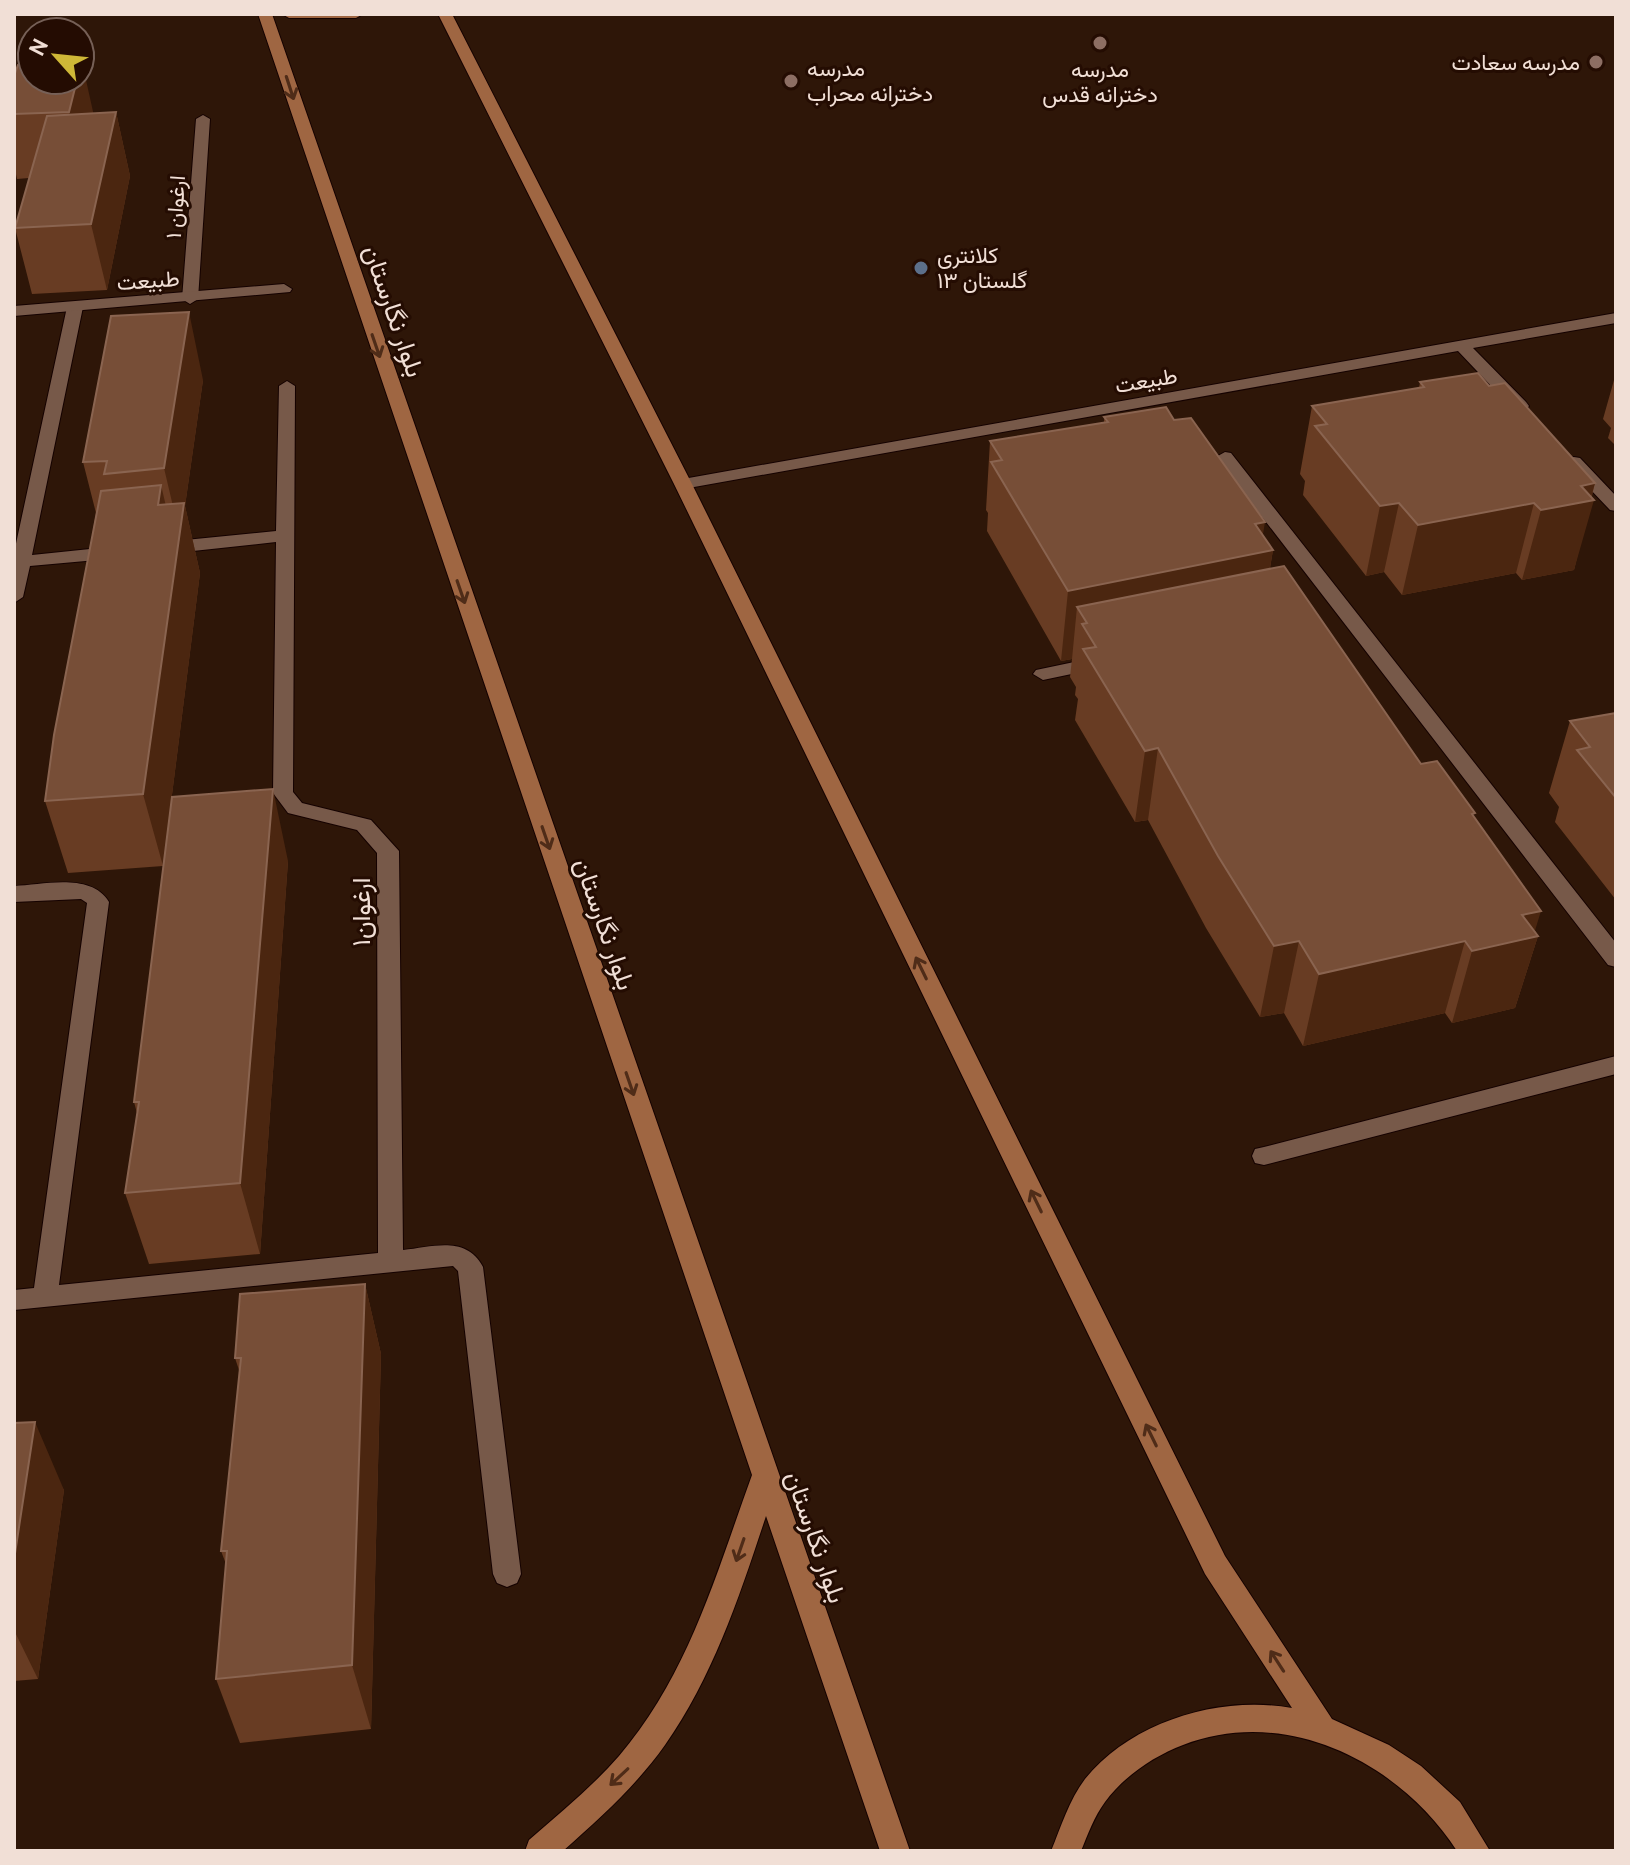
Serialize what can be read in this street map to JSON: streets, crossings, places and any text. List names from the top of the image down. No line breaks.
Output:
{"streets":{"main road":["بلوار نگارستان"],"street":["ارغوان ۱","طبیعت","ارغوان۱"]},"crossings":[["ارغوان ۱","طبیعت"]],"one_way":["بلوار نگارستان"],"places":["مدرسه دخترانه قدس","مدرسه سعادت","مدرسه دخترانه محراب","کلانتری ۱۳ گلستان"],"north":"top left"}
